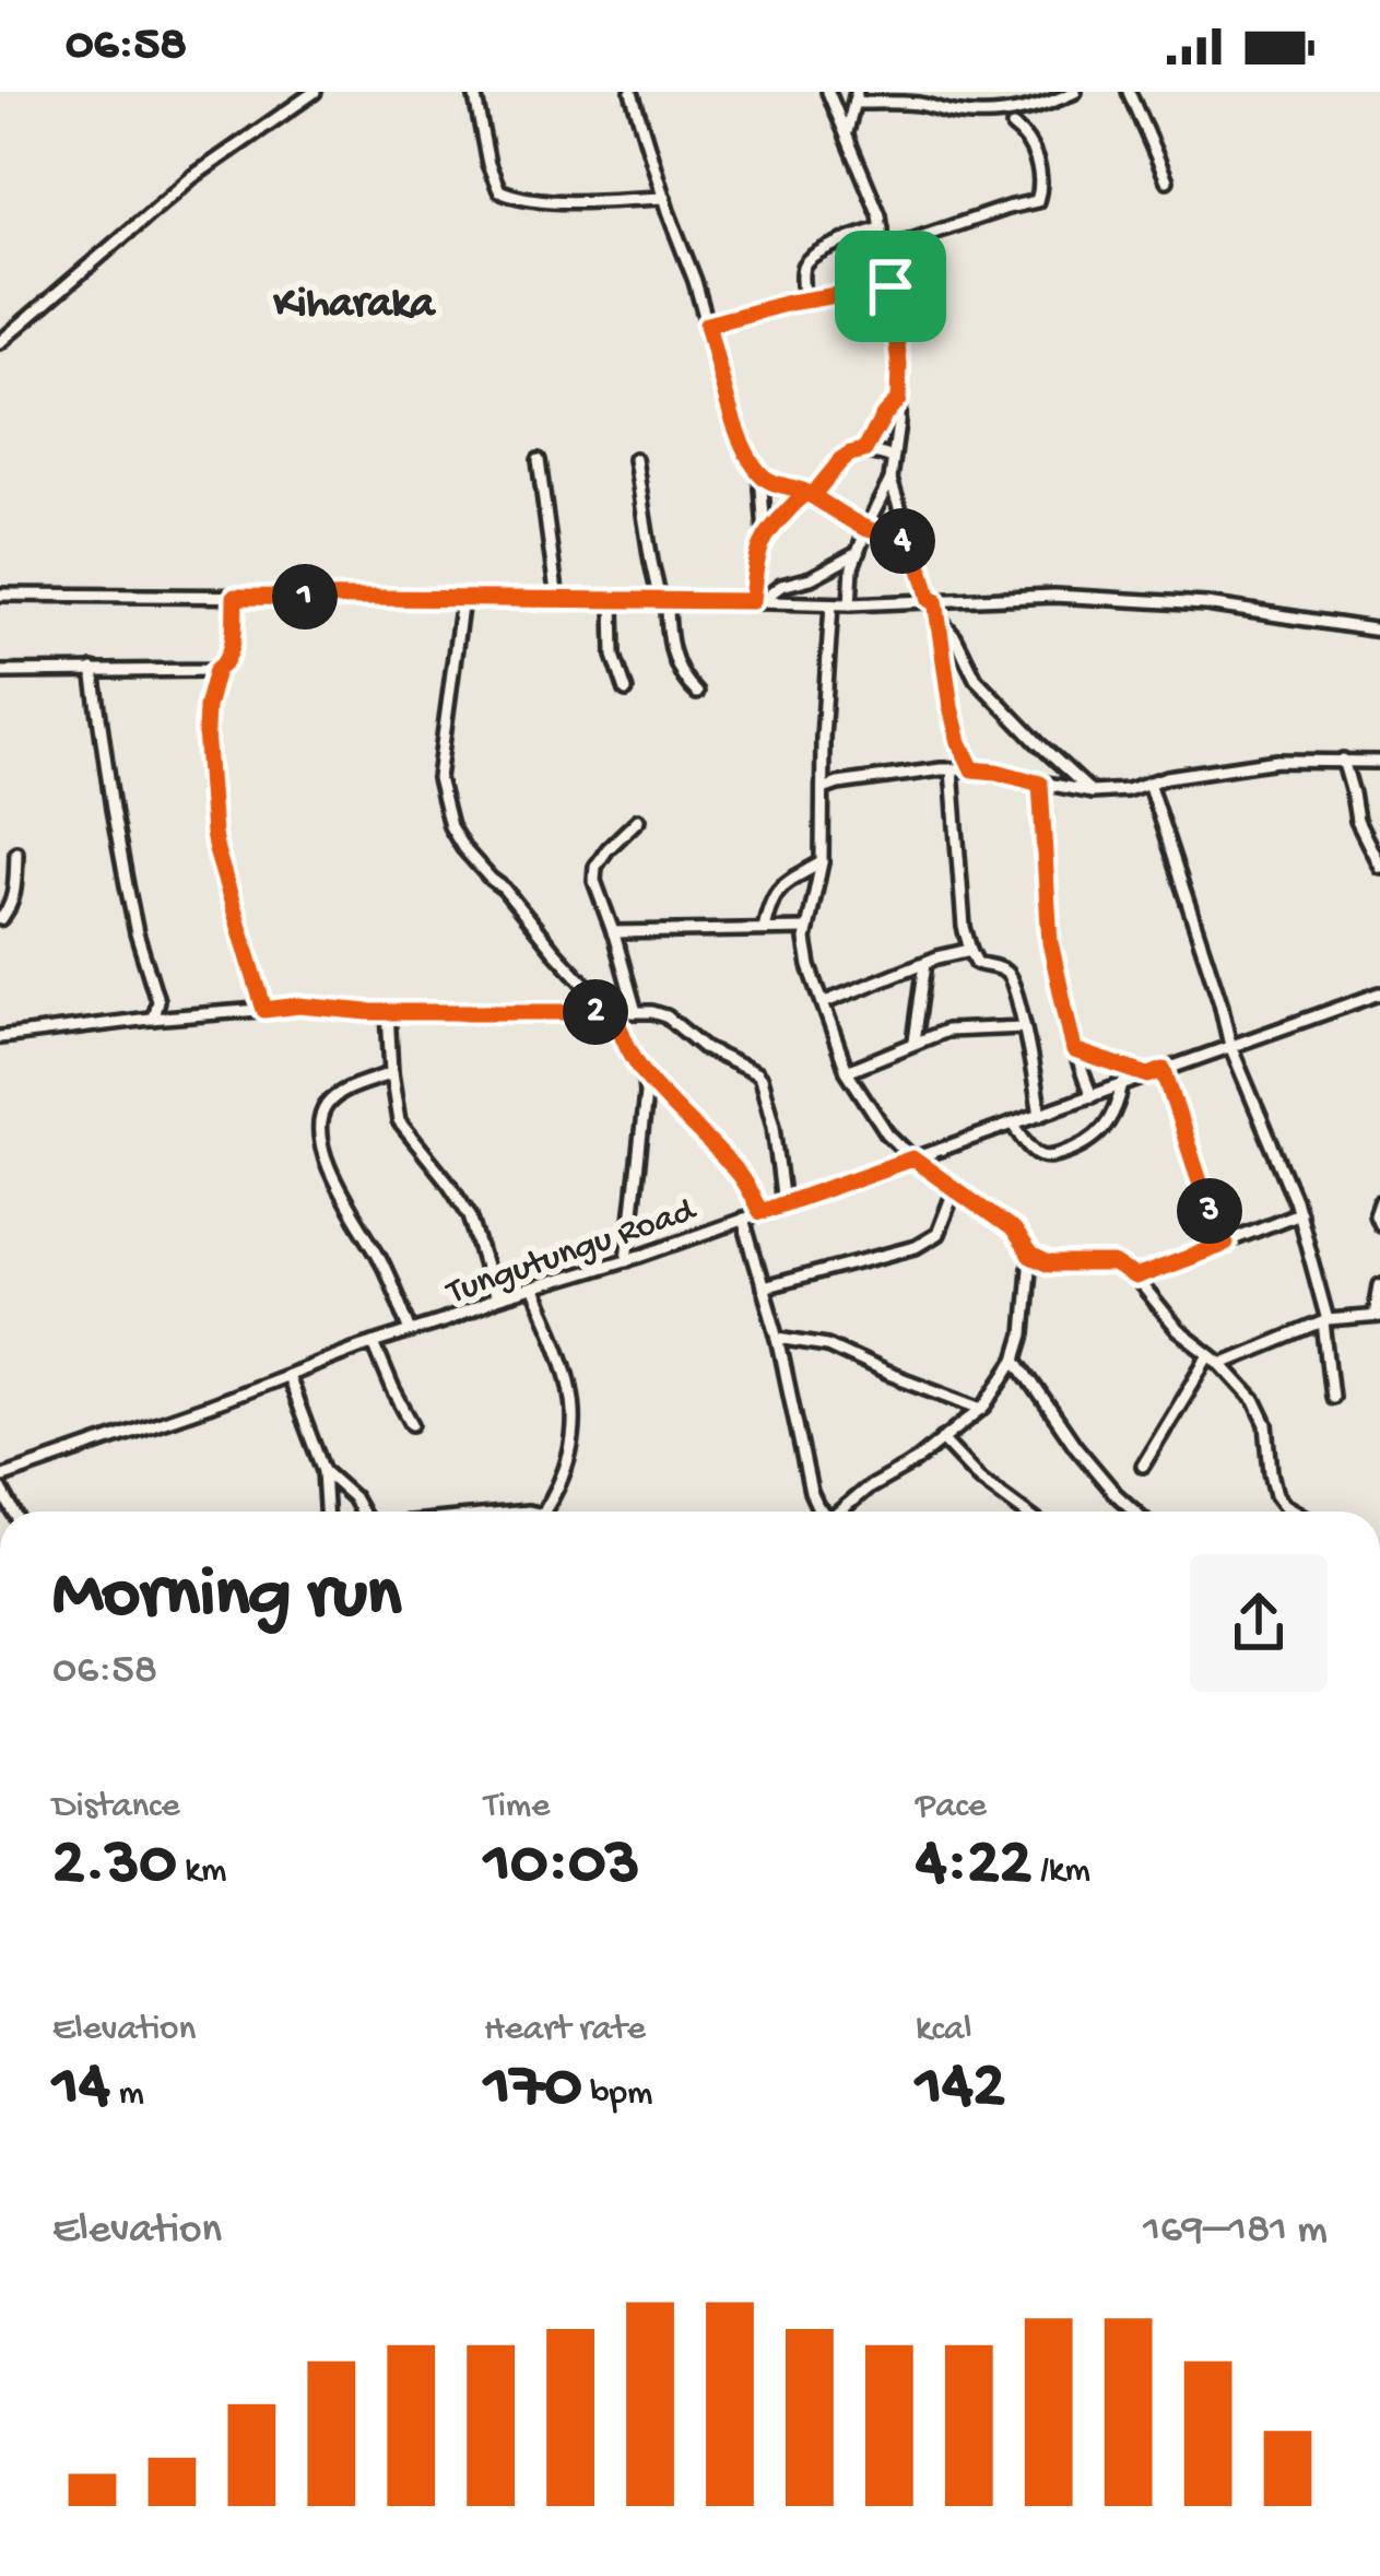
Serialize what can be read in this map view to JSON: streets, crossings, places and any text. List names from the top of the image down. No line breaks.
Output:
{"streets":{"street":["Tungutungu Road"]},"districts":["Kiharaka"],"page":{"status":"06:58","pins":["4","1","2","3"],"heading":["Morning run","06:58"],"stats":[["Distance","2.30 km"],["Time","10:03"],["Pace","4:22 /km"],["Elevation","14 m"],["Heart rate","170 bpm"],["kcal","142"]],"chart":["Elevation","169–181 m"]}}
